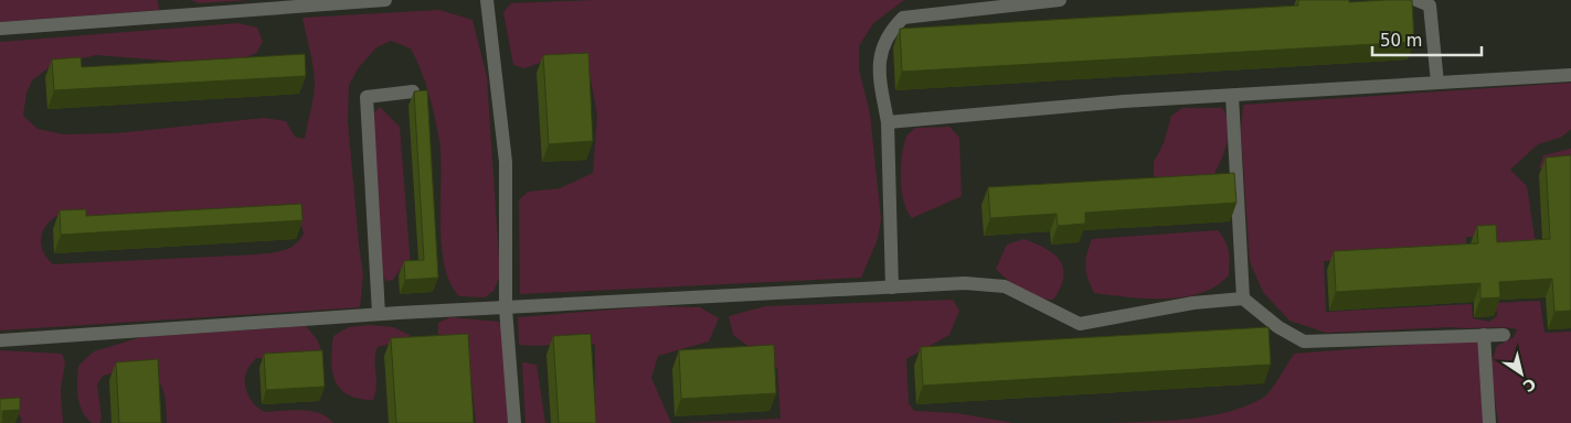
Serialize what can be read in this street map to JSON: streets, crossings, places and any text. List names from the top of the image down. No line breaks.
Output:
{"scale_bar":"50 m","north":"bottom right"}
